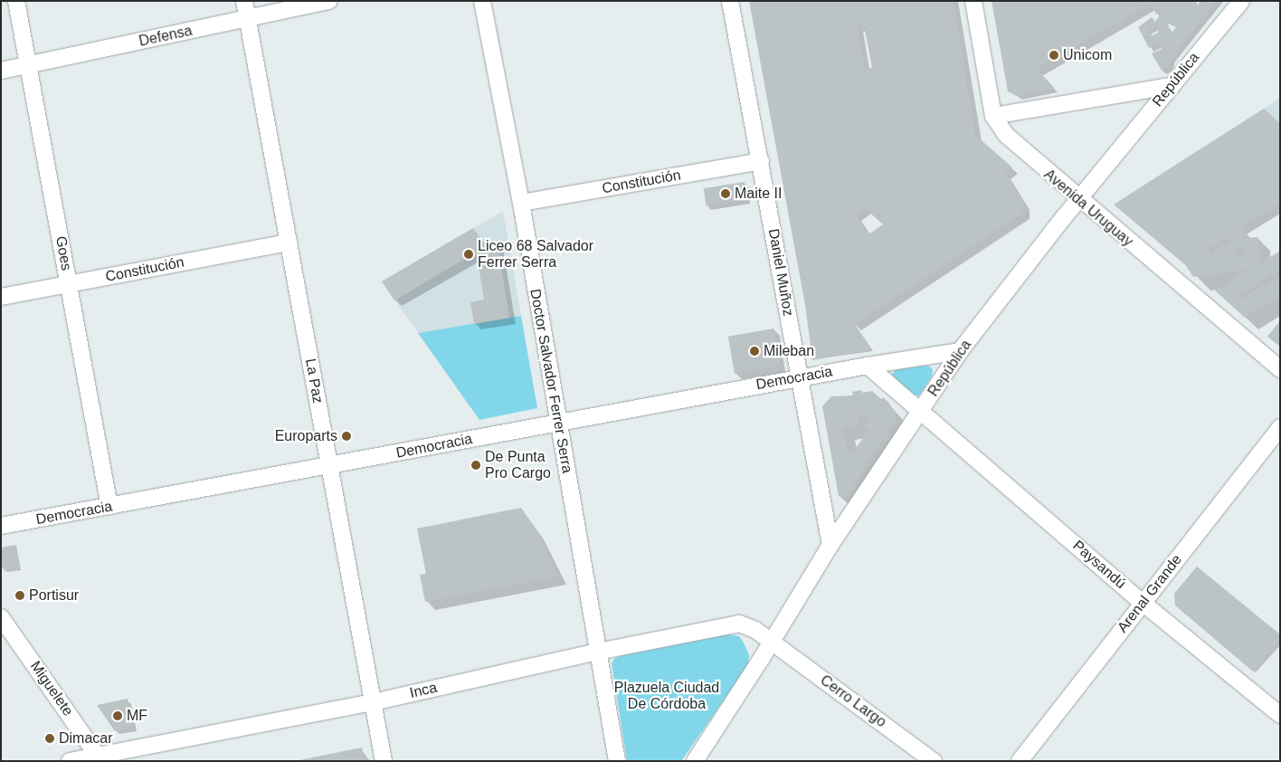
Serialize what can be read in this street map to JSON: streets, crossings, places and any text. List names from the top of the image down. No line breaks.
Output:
{"streets":{"street":["Defensa","República","Constitución","Avenida Uruguay","Goes","Daniel Muñoz","Democracia","La Paz","Doctor Salvador Ferrer Serra","Paysandú","Arenal Grande","Miguelete","Inca","Cerro Largo"]},"crossings":[["Defensa","Goes"],["Defensa","La Paz"],["República","Avenida Uruguay"],["República","Daniel Muñoz"],["República","Democracia"],["República","Paysandú"],["República","Inca"],["República","Cerro Largo"],["Constitución","Goes"],["Constitución","Daniel Muñoz"],["Constitución","La Paz"],["Constitución","Doctor Salvador Ferrer Serra"],["Goes","Democracia"],["Daniel Muñoz","Democracia"],["Democracia","La Paz"],["Democracia","Doctor Salvador Ferrer Serra"],["La Paz","Inca"],["Doctor Salvador Ferrer Serra","Inca"],["Paysandú","Arenal Grande"],["Miguelete","Inca"],["Inca","Cerro Largo"]],"parks":["Plazuela Ciudad De Córdoba"],"places":["Unicom","Maite II","Liceo 68 Salvador Ferrer Serra","Mileban","Europarts","De Punta Pro Cargo","Portisur","MF","Dimacar"]}
